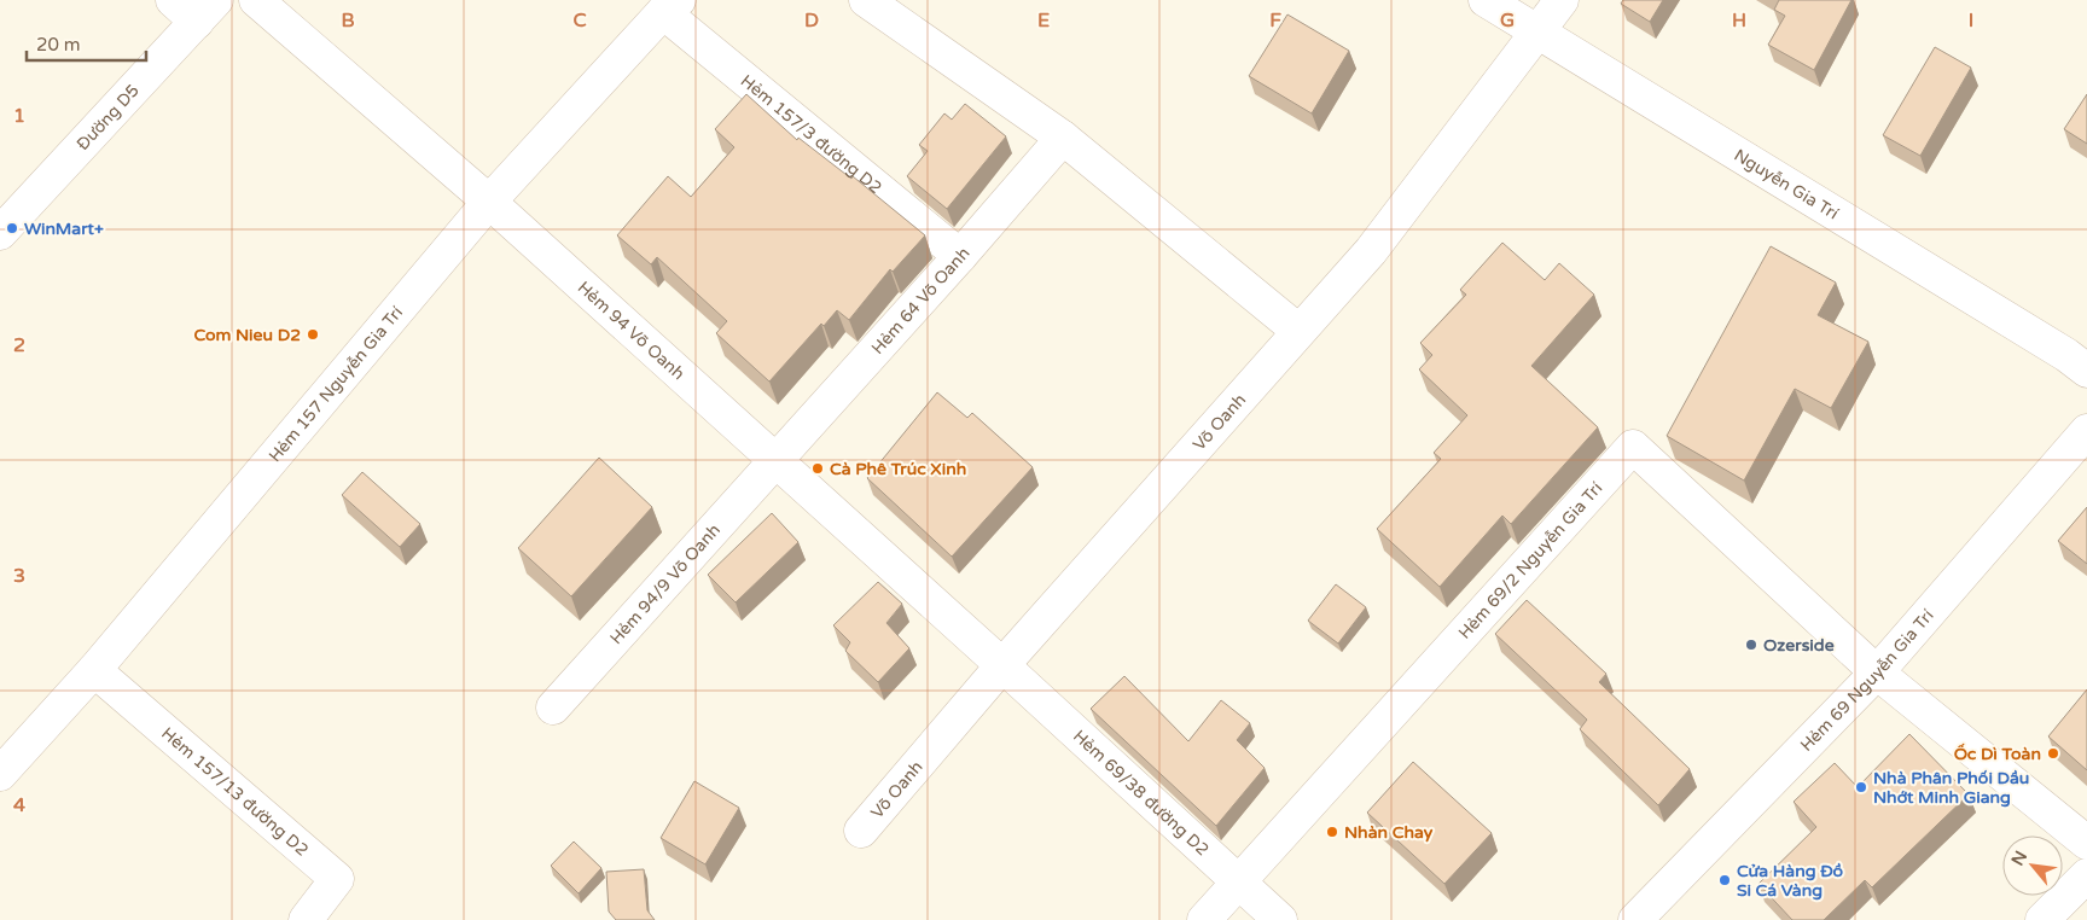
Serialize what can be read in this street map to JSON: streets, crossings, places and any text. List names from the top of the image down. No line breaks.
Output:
{"streets":{"street":["Đường D5","Hẻm 157/3 đường D2","Nguyễn Gia Trí","Hẻm 64 Võ Oanh","Hẻm 94 Võ Oanh","Hẻm 157 Nguyễn Gia Trí","Võ Oanh","Hẻm 69/2 Nguyễn Gia Trí","Hẻm 94/9 Võ Oanh","Hẻm 69 Nguyễn Gia Trí","Hẻm 157/13 đường D2","Hẻm 69/38 đường D2"]},"crossings":[["Hẻm 157/3 đường D2","Hẻm 64 Võ Oanh"],["Hẻm 157/3 đường D2","Hẻm 157 Nguyễn Gia Trí"],["Nguyễn Gia Trí","Võ Oanh"],["Hẻm 64 Võ Oanh","Hẻm 94 Võ Oanh"],["Hẻm 64 Võ Oanh","Hẻm 94/9 Võ Oanh"],["Hẻm 94 Võ Oanh","Hẻm 157 Nguyễn Gia Trí"],["Hẻm 94 Võ Oanh","Võ Oanh"],["Hẻm 94 Võ Oanh","Hẻm 94/9 Võ Oanh"],["Hẻm 94 Võ Oanh","Hẻm 69/38 đường D2"],["Hẻm 157 Nguyễn Gia Trí","Hẻm 157/13 đường D2"],["Võ Oanh","Hẻm 69/38 đường D2"],["Hẻm 69/2 Nguyễn Gia Trí","Hẻm 69 Nguyễn Gia Trí"],["Hẻm 69/2 Nguyễn Gia Trí","Hẻm 69/38 đường D2"]],"places":["WinMart+","Com Nieu D2","Cà Phê Trúc Xinh","Ozerside","Ốc Dì Toàn","Nhà Phân Phối Dầu Nhớt Minh Giang","Nhàn Chay","Cửa Hàng Đồ Si Cá Vàng"],"scale_bar":"20 m","north":"top left","grid":{"columns":["B","C","D","E","F","G","H","I"],"rows":["1","2","3","4"]}}
